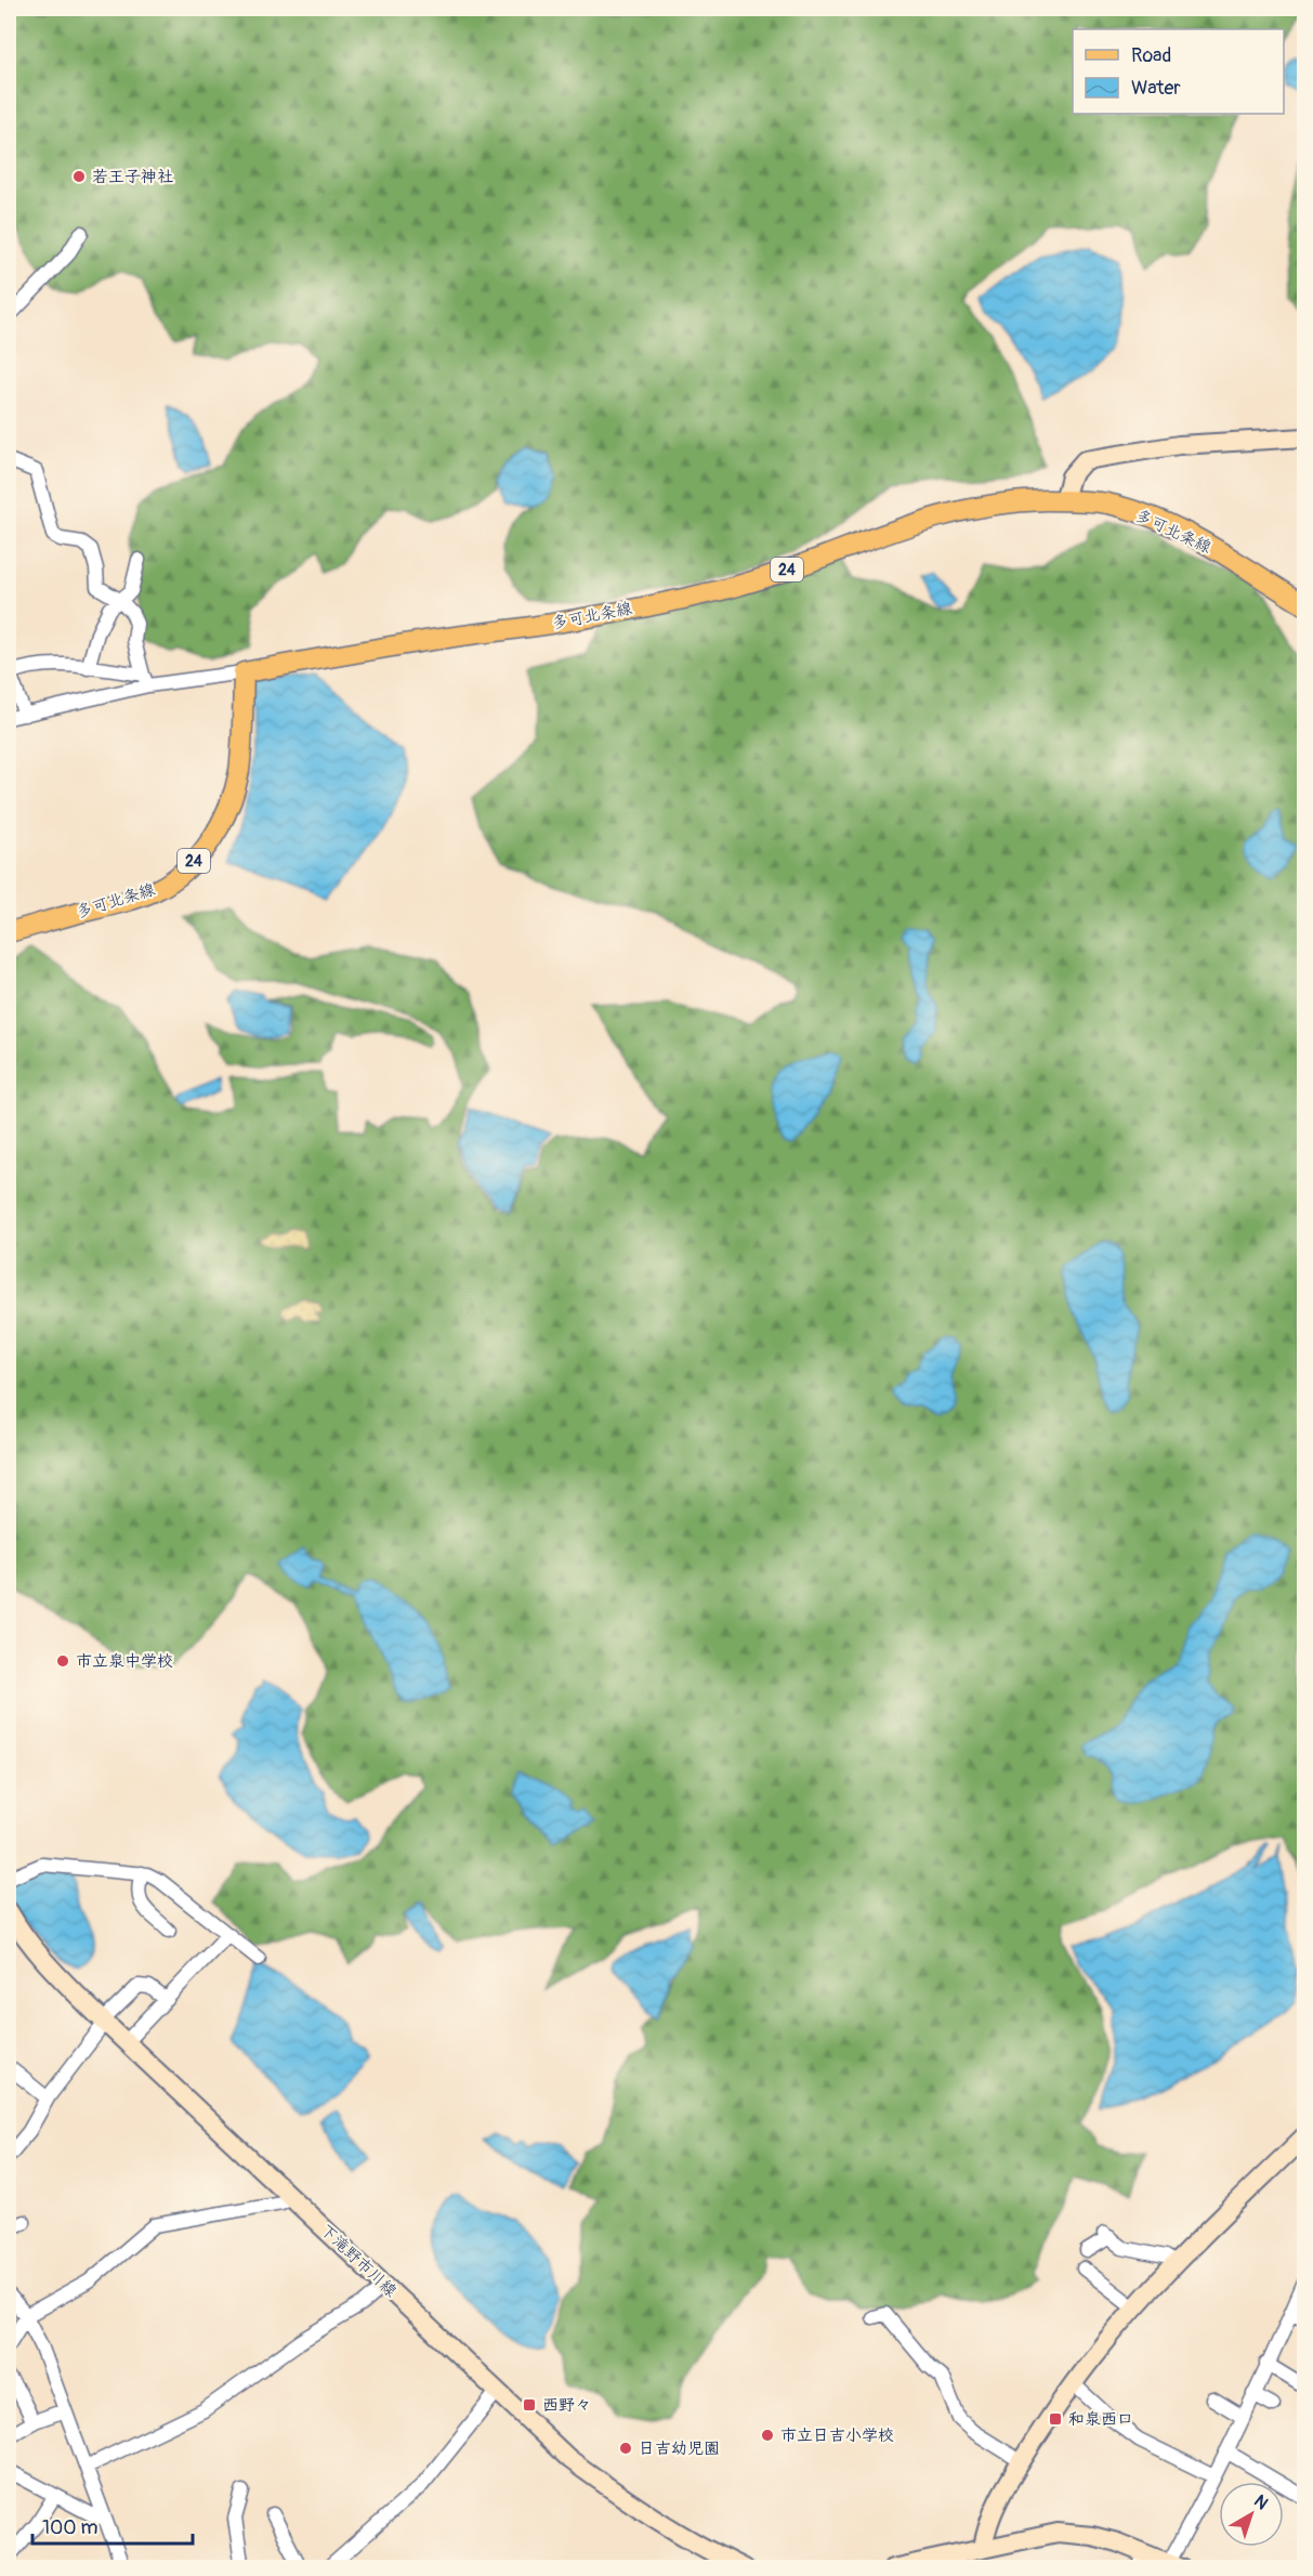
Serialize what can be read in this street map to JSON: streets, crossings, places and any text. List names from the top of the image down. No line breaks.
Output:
{"streets":{"main road":["多可北条線","24","下滝野市川線"]},"places":{"other":["若王子神社","市立泉中学校","市立日吉小学校","日吉幼児園"],"transit":["西野々","和泉西口"]},"legend":["Road","Water"],"scale_bar":"100 m","north":"top right"}
